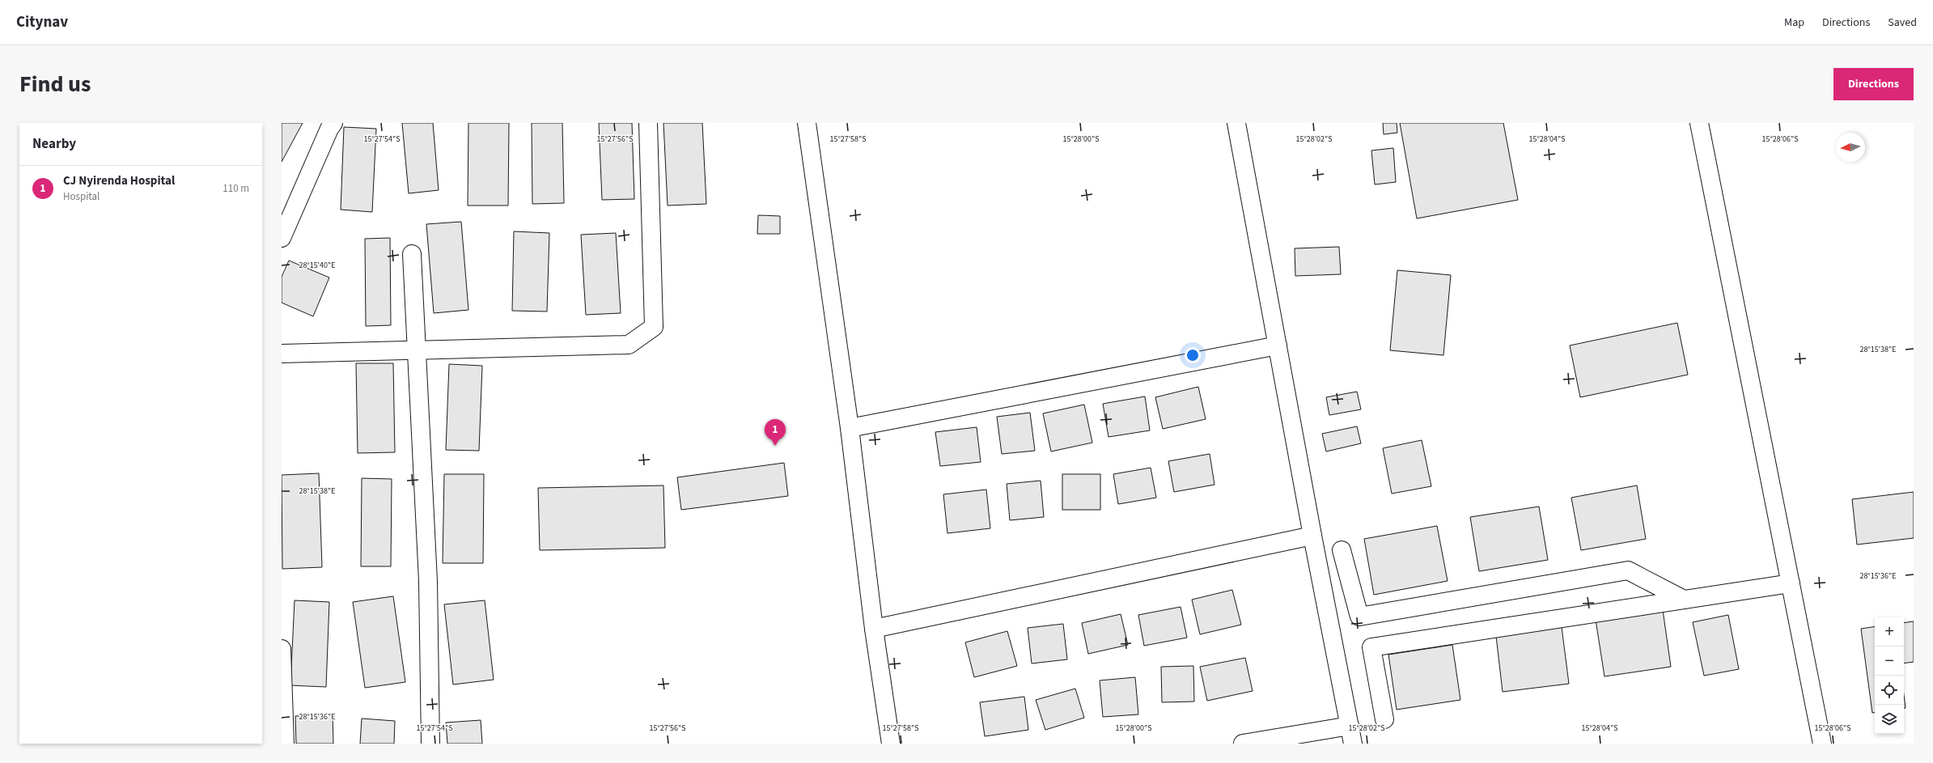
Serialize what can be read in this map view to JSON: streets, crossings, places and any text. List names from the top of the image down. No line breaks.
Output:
{"north":"left","page":{"header":"Citynav","nav":["Map","Directions","Saved"],"title":"Find us","buttons":"Directions","heading":"Nearby","list":[{"mark":"1","name":"CJ Nyirenda Hospital","note":"Hospital","value":"110 m"}],"pins":"1","map_buttons":["+","−"]},"coordinates":["15°27'54\"S","15°27'56\"S","15°27'58\"S","15°28'00\"S","15°28'02\"S","15°28'04\"S","15°28'06\"S","28°15'40\"E","28°15'38\"E","28°15'36\"E"]}
